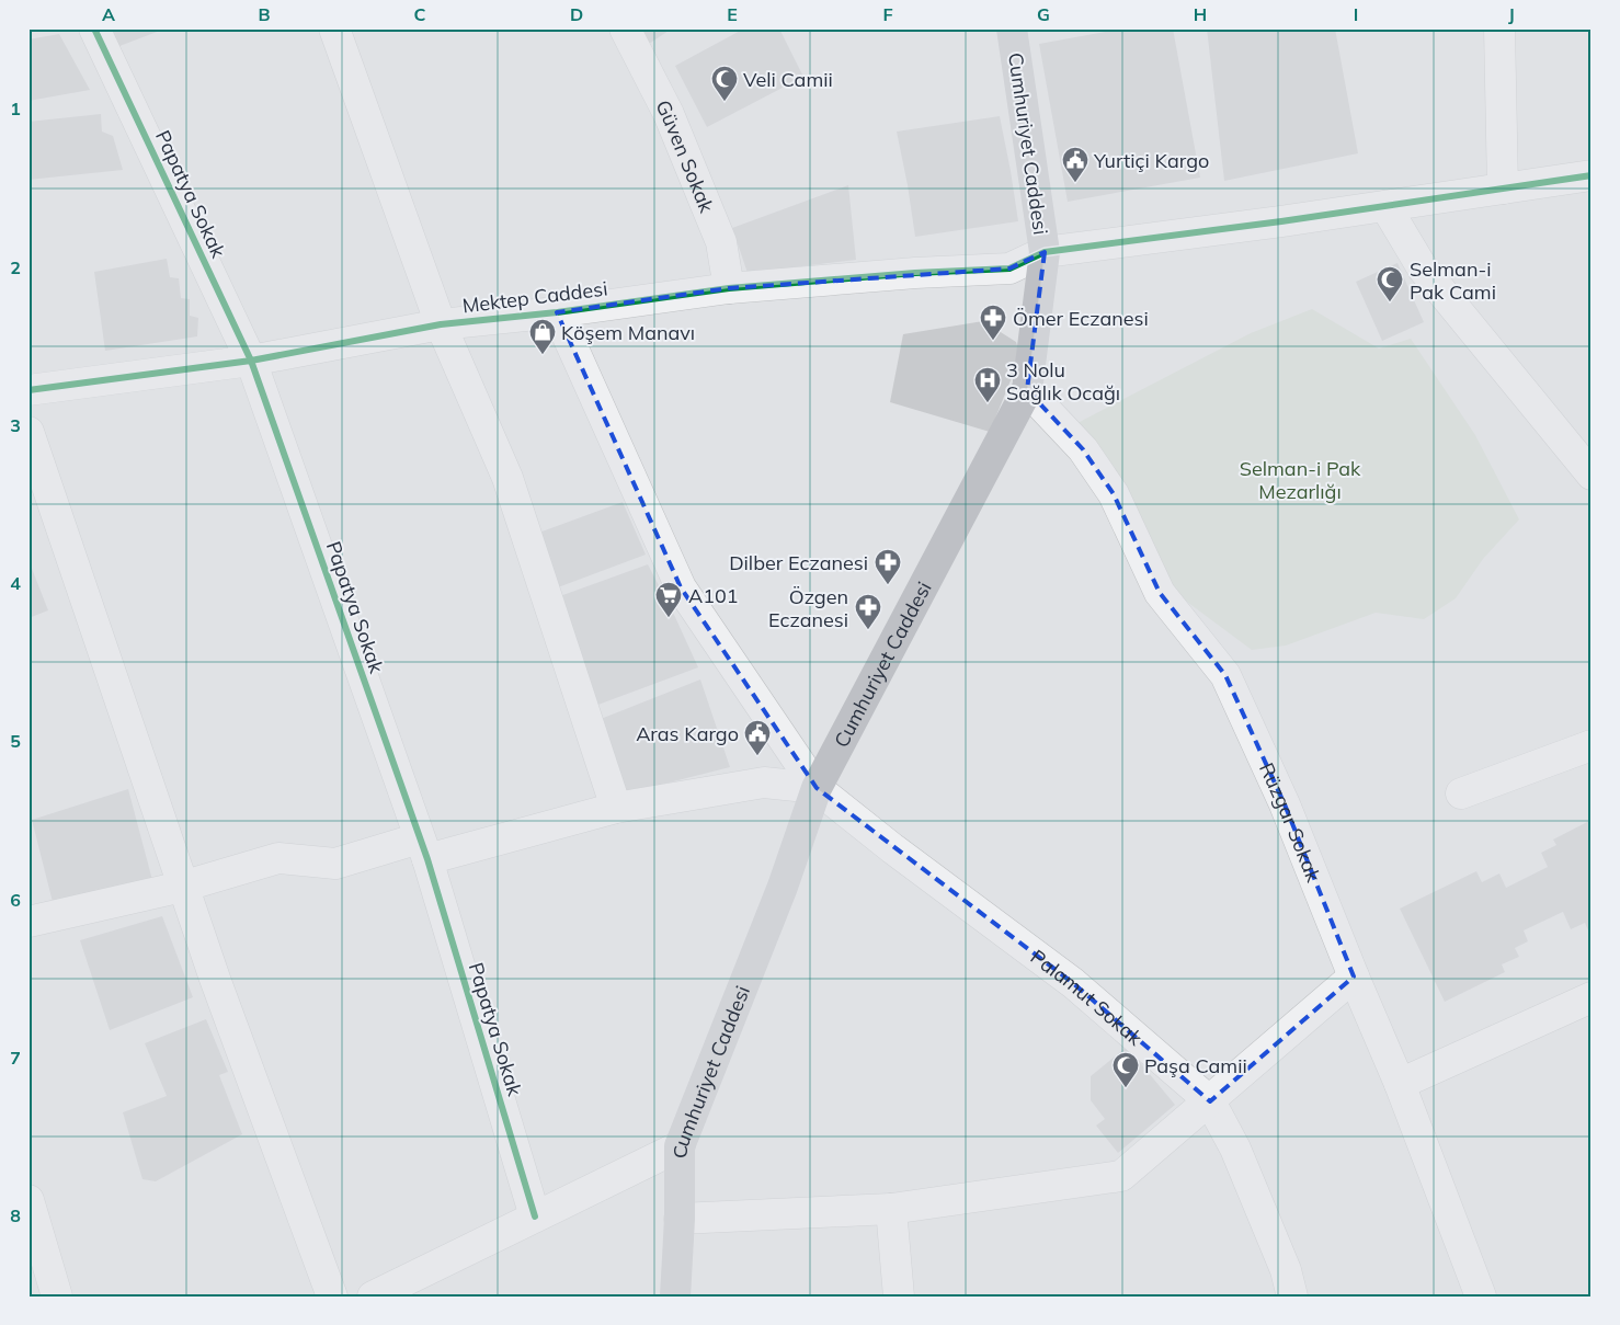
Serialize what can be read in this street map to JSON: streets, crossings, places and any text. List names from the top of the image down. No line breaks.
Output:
{"streets":{"main road":["Cumhuriyet Caddesi"],"street":["Güven Sokak","Papatya Sokak","Mektep Caddesi","Rüzgar Sokak","Palamut Sokak"]},"crossings":[["Cumhuriyet Caddesi","Mektep Caddesi"],["Cumhuriyet Caddesi","Rüzgar Sokak"],["Cumhuriyet Caddesi","Palamut Sokak"],["Güven Sokak","Mektep Caddesi"],["Papatya Sokak","Mektep Caddesi"],["Mektep Caddesi","Palamut Sokak"]],"parks":["Selman-i Pak Mezarlığı"],"places":{"mosque":["Veli Camii","Selman-i Pak Cami","Paşa Camii"],"public building":["Yurtiçi Kargo","Aras Kargo"],"pharmacy":["Ömer Eczanesi","Dilber Eczanesi","Özgen Eczanesi"],"shop":["Köşem Manavı"],"hospital":["3 Nolu Sağlık Ocağı"],"supermarket":["A101"]},"grid":{"columns":["A","B","C","D","E","F","G","H","I","J"],"rows":["1","2","3","4","5","6","7","8"]}}
